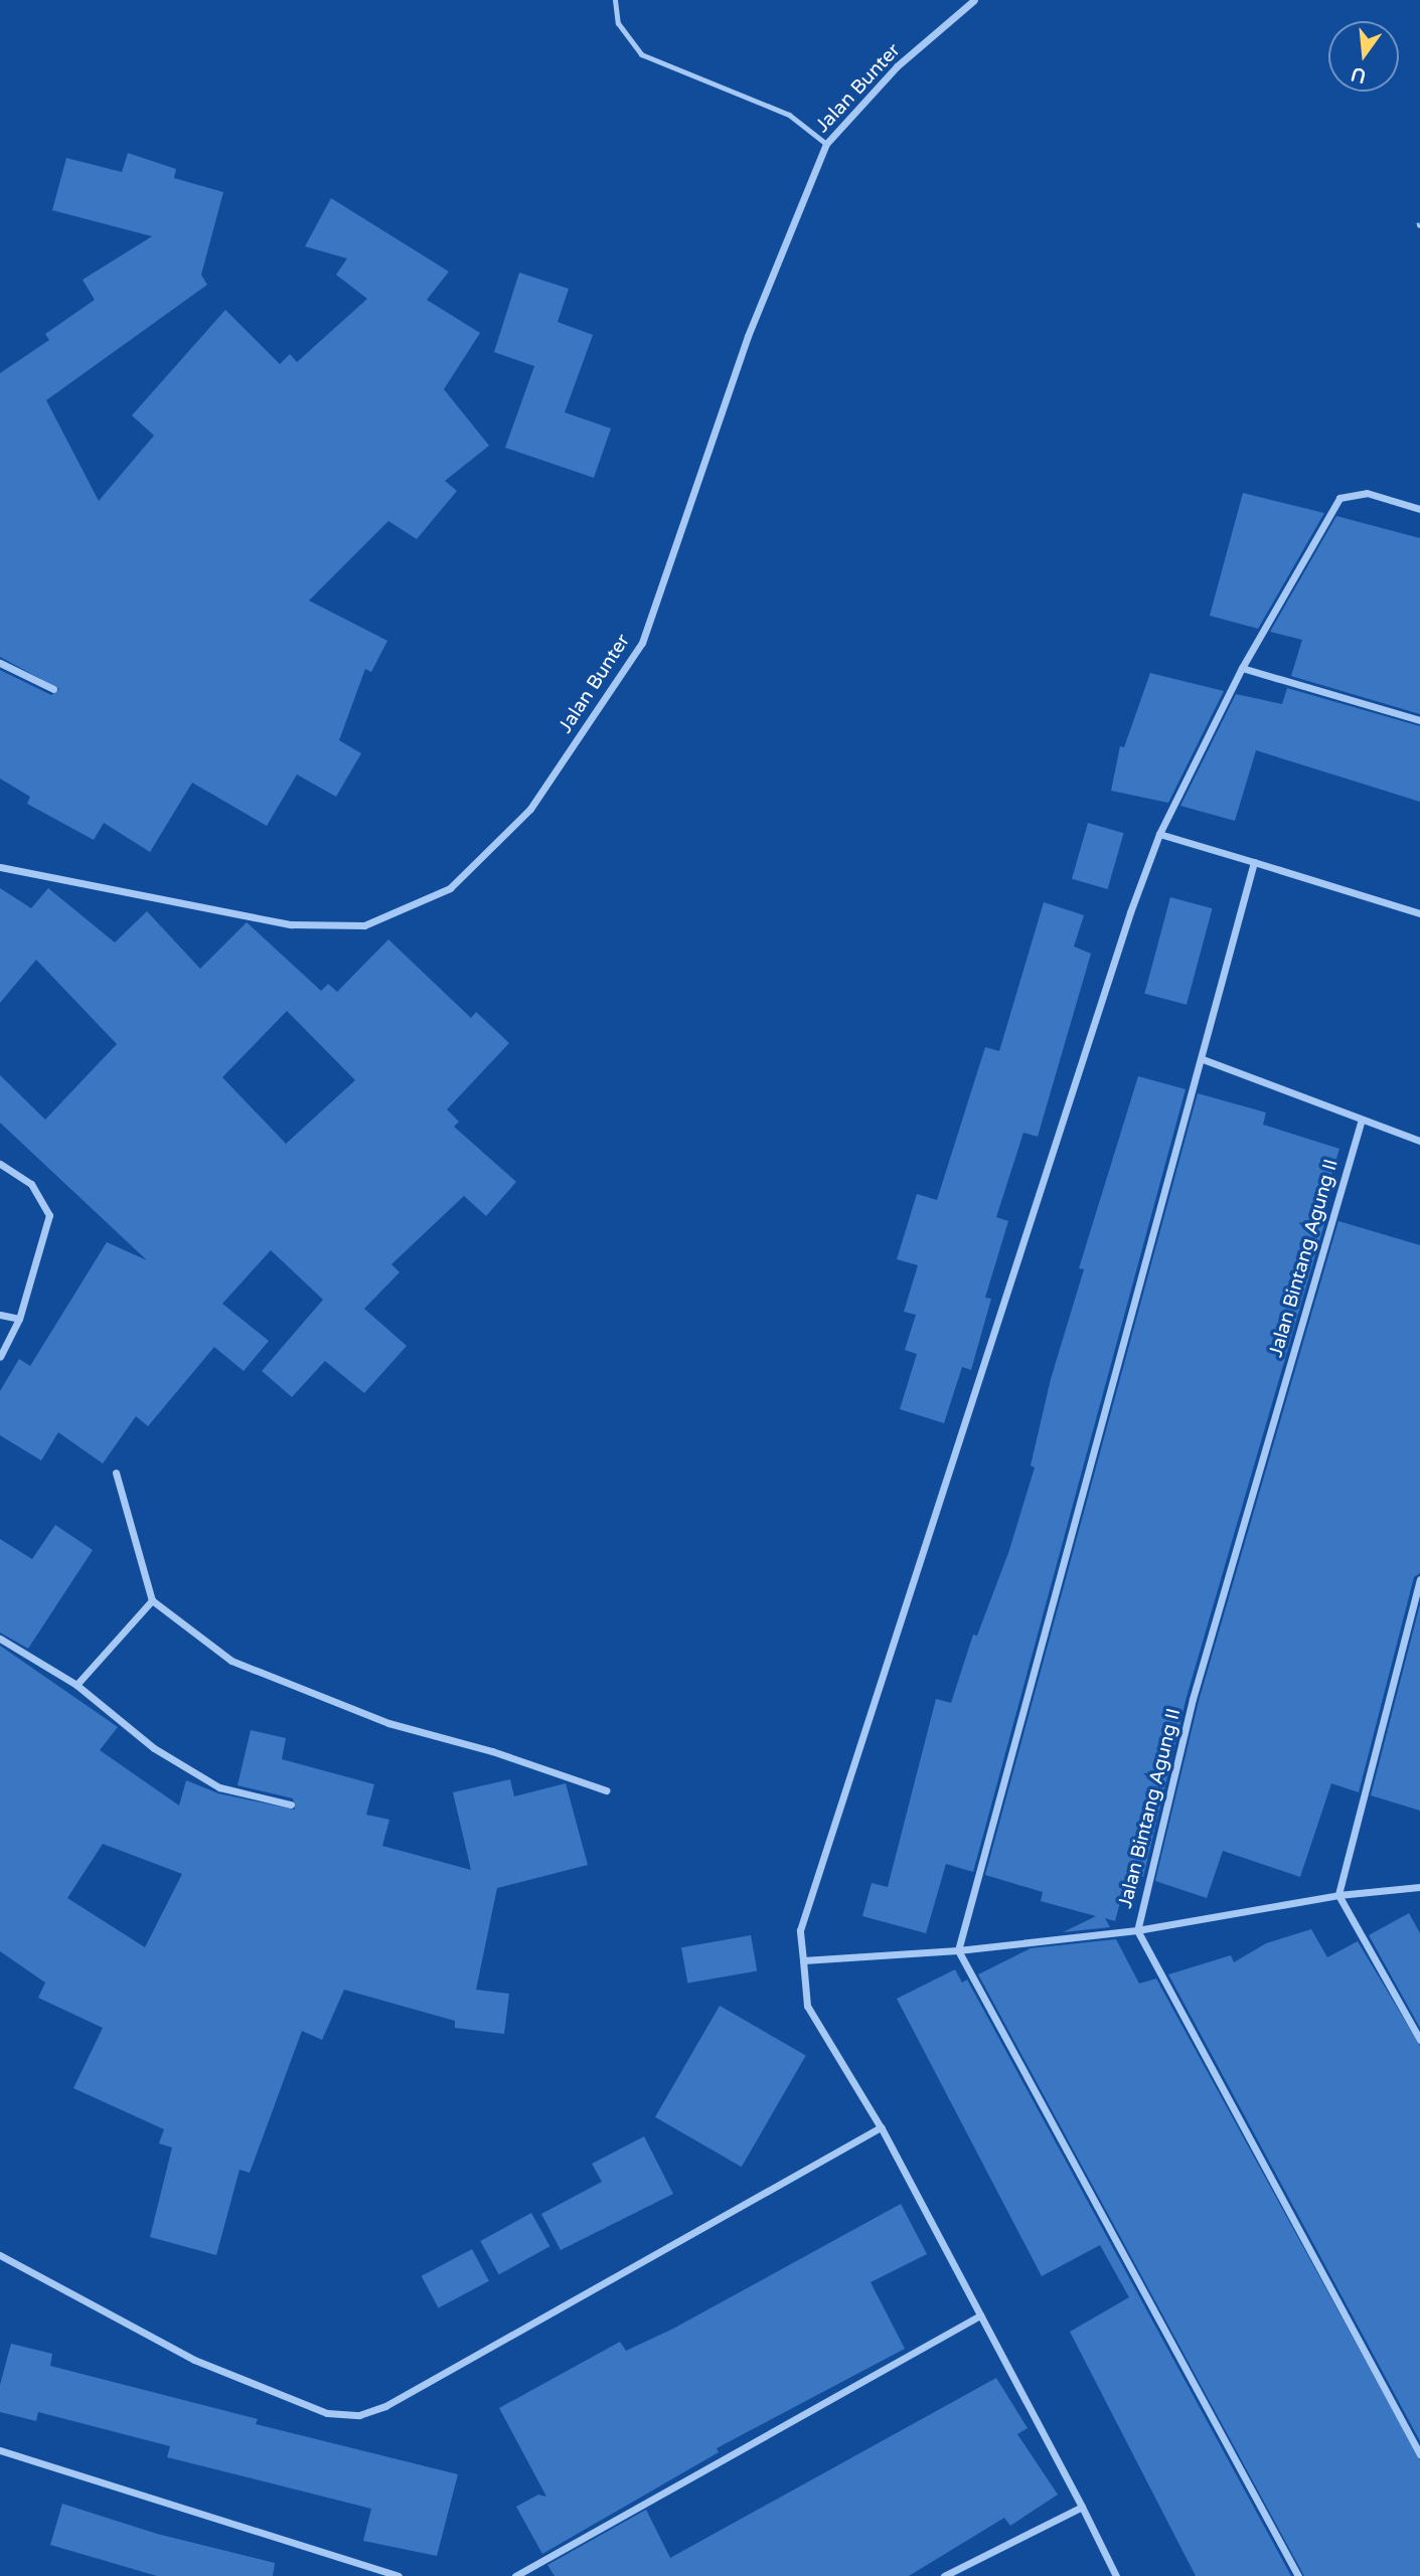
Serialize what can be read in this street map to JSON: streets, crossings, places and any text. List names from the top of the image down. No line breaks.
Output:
{"streets":{"street":["Jalan Bunter","Jalan Bintang Agung II"]},"north":"bottom"}
